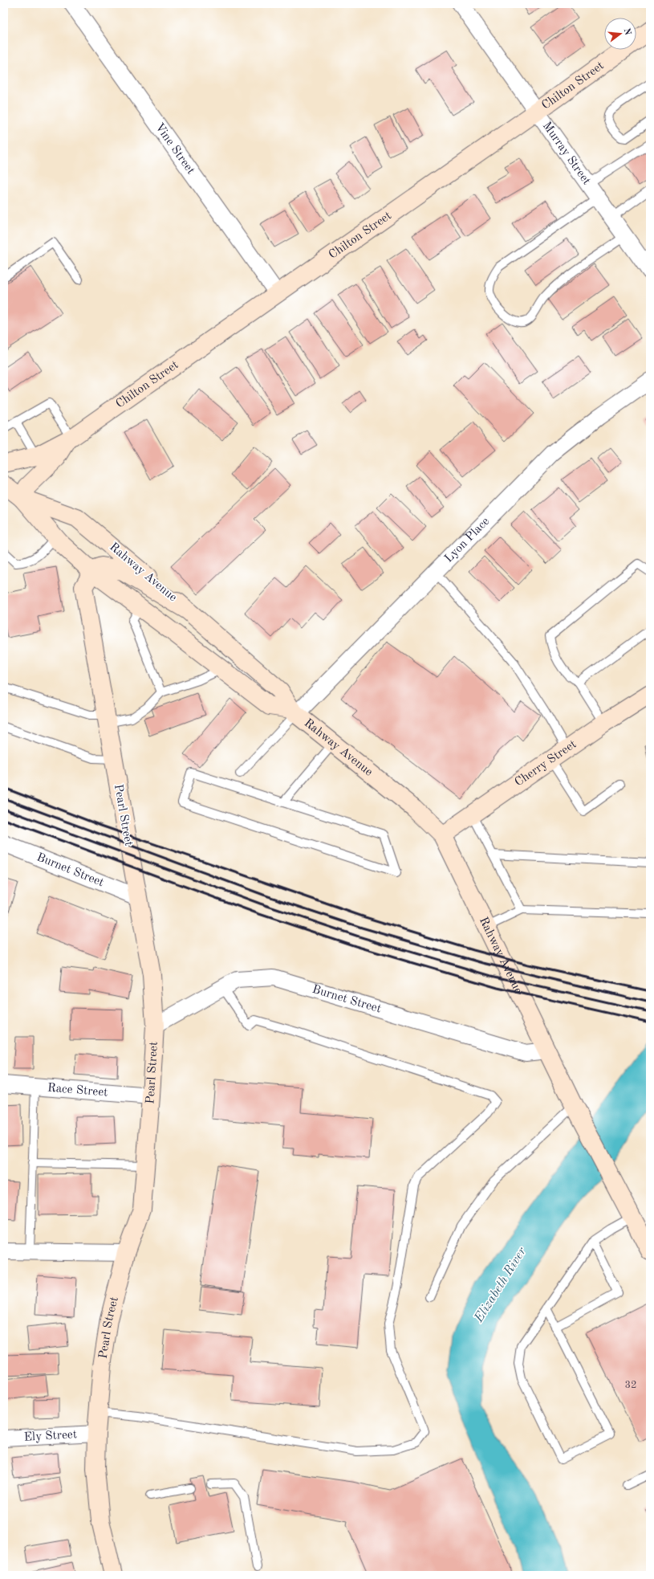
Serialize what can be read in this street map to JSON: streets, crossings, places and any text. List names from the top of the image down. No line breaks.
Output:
{"streets":{"main road":["Chilton Street","Rahway Avenue","Cherry Street","Pearl Street"],"street":["Vine Street","Murray Street","Lyon Place","Burnet Street","Race Street","Ely Street"]},"crossings":[["Chilton Street","Vine Street"],["Chilton Street","Murray Street"],["Chilton Street","Rahway Avenue"],["Lyon Place","Rahway Avenue"],["Rahway Avenue","Cherry Street"],["Rahway Avenue","Pearl Street"],["Rahway Avenue","Burnet Street"],["Pearl Street","Burnet Street"],["Pearl Street","Race Street"],["Pearl Street","Ely Street"]],"water":["Elizabeth River"],"house_numbers":["32"],"north":"right"}
